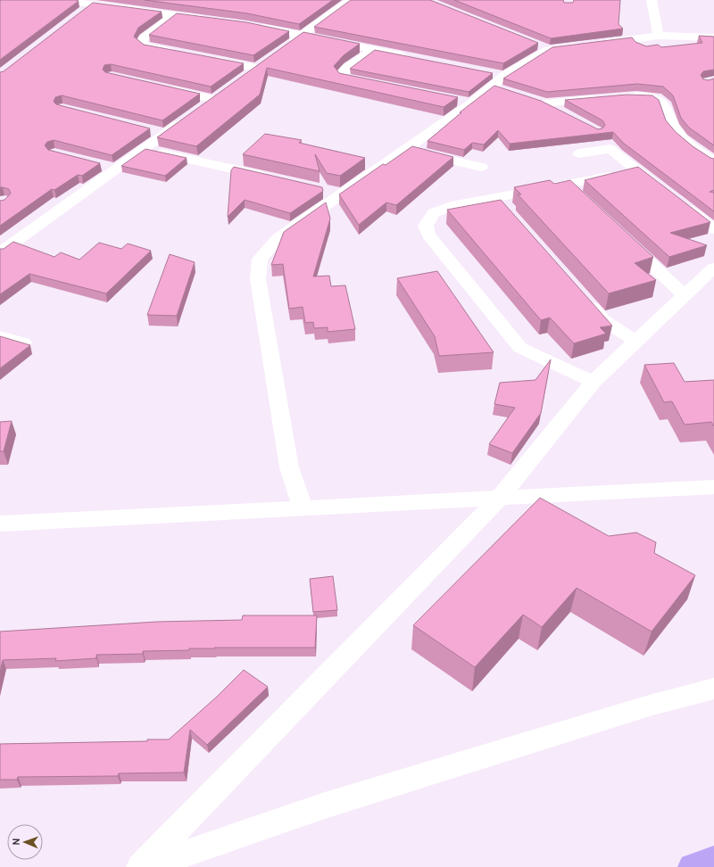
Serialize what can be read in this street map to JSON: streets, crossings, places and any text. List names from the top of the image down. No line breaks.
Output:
{"north":"left"}
